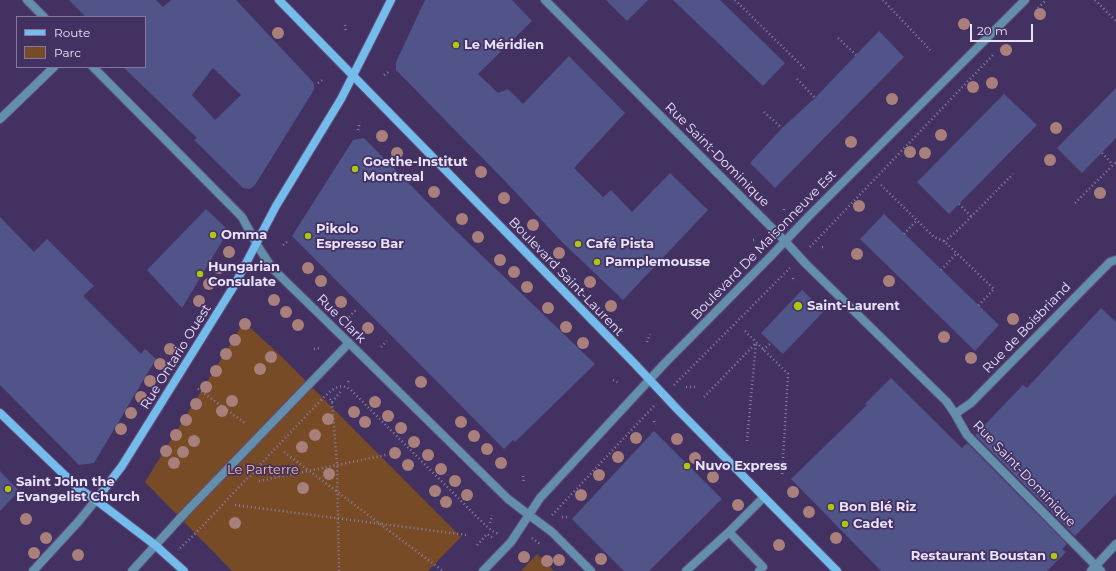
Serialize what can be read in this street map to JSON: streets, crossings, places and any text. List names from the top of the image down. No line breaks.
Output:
{"streets":{"main road":["Boulevard Saint-Laurent","Rue Ontario Ouest"],"street":["Rue Saint-Dominique","Boulevard De Maisonneuve Est","Rue Clark","Rue de Boisbriand"]},"crossings":[["Rue Saint-Dominique","Boulevard De Maisonneuve Est"],["Rue Saint-Dominique","Rue de Boisbriand"],["Boulevard De Maisonneuve Est","Boulevard Saint-Laurent"],["Boulevard De Maisonneuve Est","Rue Clark"],["Boulevard Saint-Laurent","Rue Ontario Ouest"],["Rue Clark","Rue Ontario Ouest"]],"parks":["Le Parterre"],"places":["Le Méridien","Goethe-Institut Montreal","Omma","Pikolo Espresso Bar","Café Pista","Pamplemousse","Hungarian Consulate","Saint-Laurent","Nuvo Express","Saint John the Evangelist Church","Bon Blé Riz","Cadet","Restaurant Boustan"],"legend":["Route","Parc"],"scale_bar":"20 m"}
